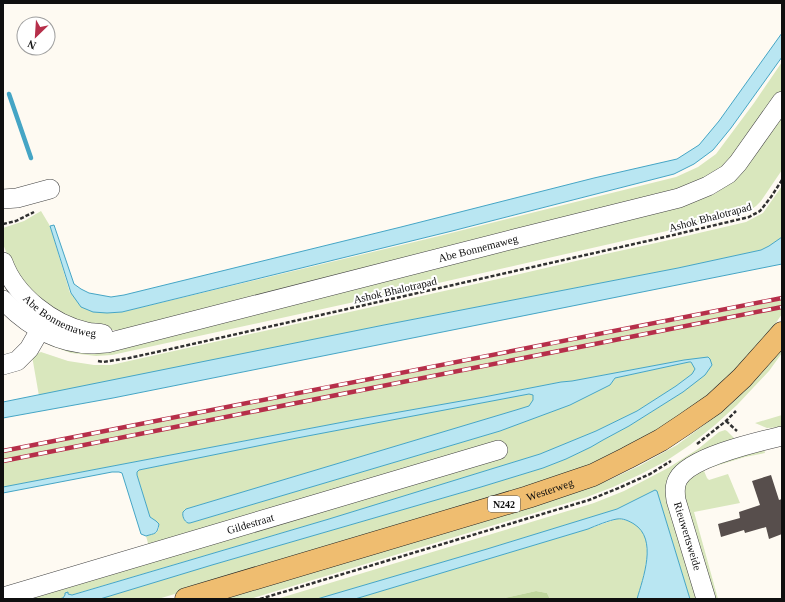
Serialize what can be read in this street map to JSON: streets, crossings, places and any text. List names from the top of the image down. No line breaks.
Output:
{"streets":{"main road":["Westerweg","N242"],"street":["Abe Bonnemaweg","Gildestraat","Rieuwertsweide"],"path":["Ashok Bhalotrapad"]},"north":"bottom left"}
